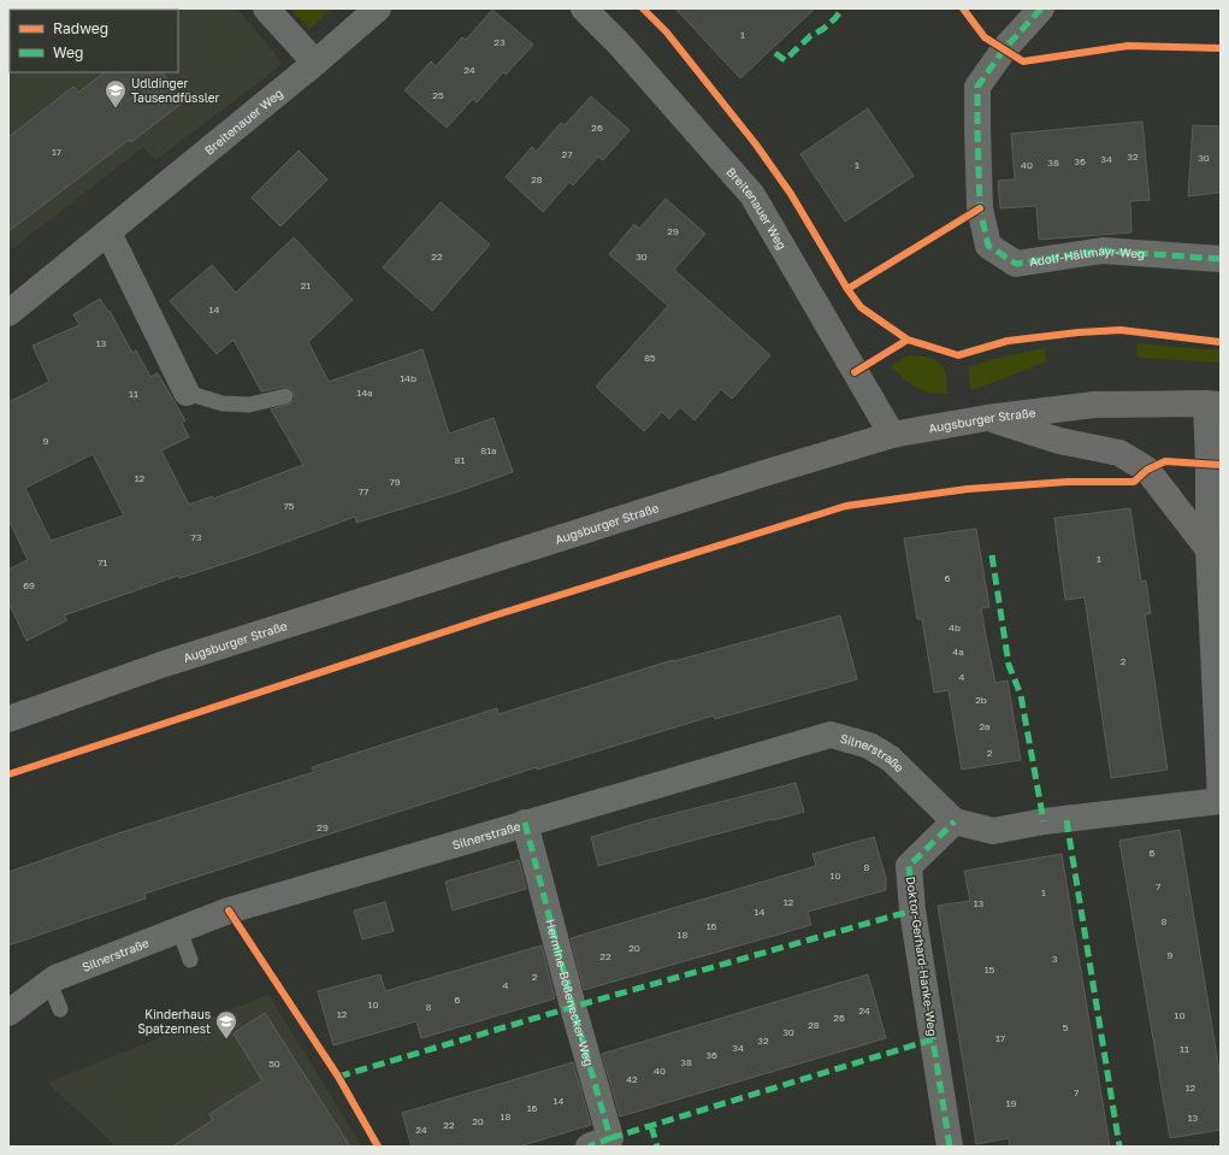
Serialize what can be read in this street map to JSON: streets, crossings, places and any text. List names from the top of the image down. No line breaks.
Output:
{"streets":{"main road":["Augsburger Straße"],"street":["Breitenauer Weg","Adolf-Hällmayr-Weg","Silnerstraße","Doktor-Gerhard-Hanke-Weg","Hermine-Bößenecker-Weg"]},"crossings":[["Breitenauer Weg","Augsburger Straße"],["Silnerstraße","Doktor-Gerhard-Hanke-Weg"],["Silnerstraße","Hermine-Bößenecker-Weg"]],"places":{"school or university":["Udldinger Tausendfüssler","Kinderhaus Spatzennest"]},"house_numbers":["1","23","24","25","26","17","27","32","30","34","36","38","1","40","28","29","22","30","21","14","13","85","14b","14a","11","9","81a","81","12","79","77","75","73","1","71","6","69","4b","4a","2","4","2b","2a","2","29","6","8","10","7","1","12","13","14","8","16","18","20","9","22","3","15","2","4","6","10","8","24","12","10","26","28","5","30","17","32","34","11","36","38","50","40","42","12","7","14","19","16","18","13","20","22","24"],"legend":["Radweg","Weg"]}
